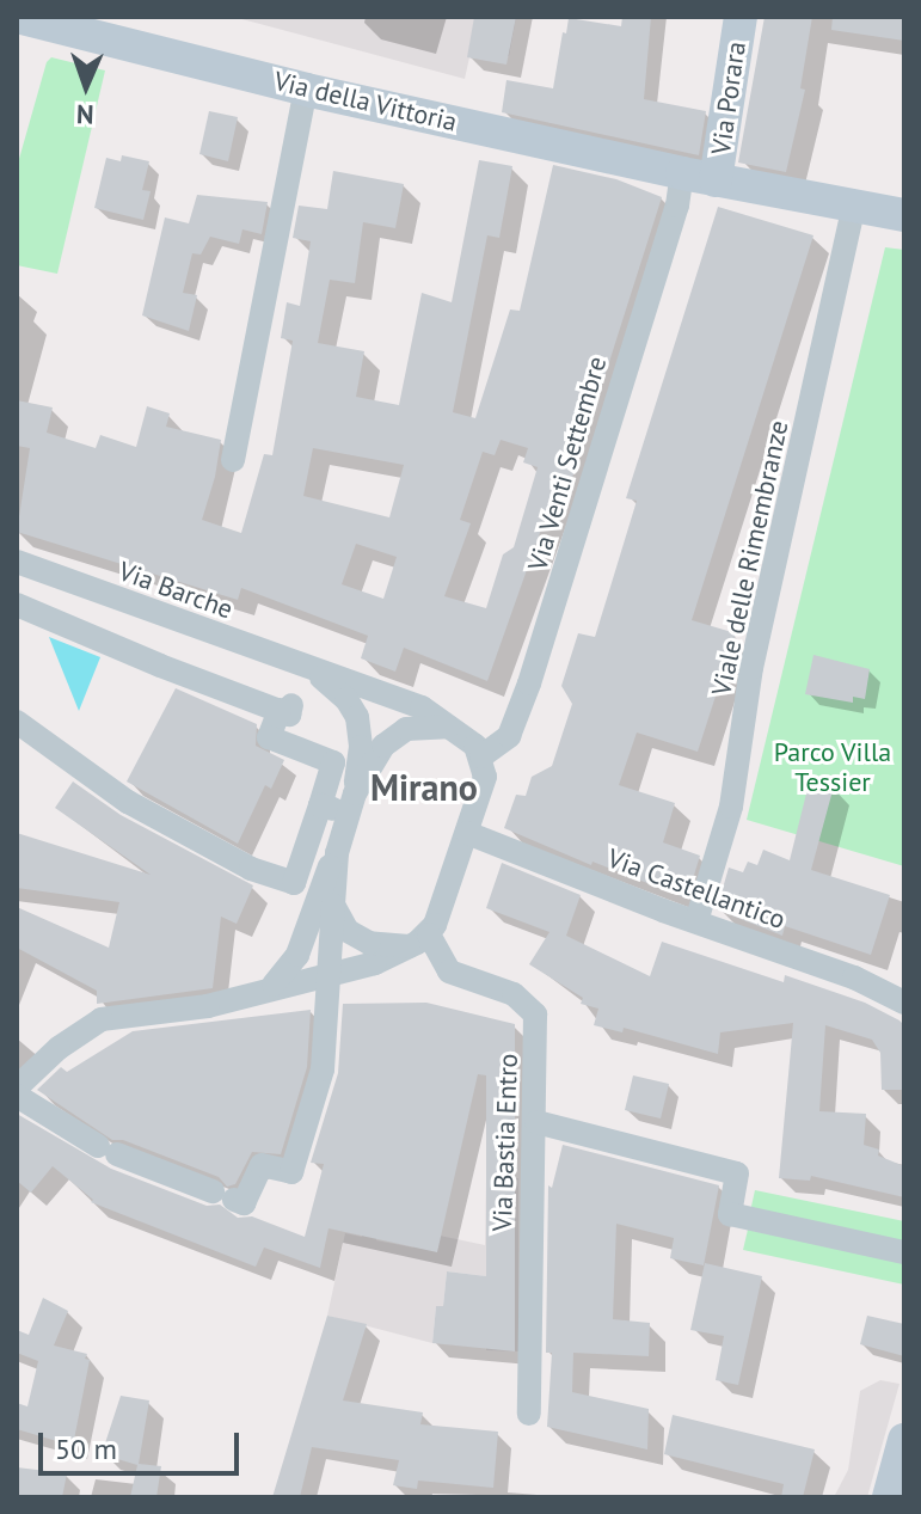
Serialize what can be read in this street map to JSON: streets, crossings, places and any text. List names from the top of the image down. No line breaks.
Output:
{"streets":{"main road":["Via Porara","Via della Vittoria"],"street":["Via Venti Settembre","Viale delle Rimembranze","Via Barche","Via Castellantico","Via Bastia Entro"]},"crossings":[["Via Porara","Via della Vittoria"],["Via della Vittoria","Via Venti Settembre"],["Via della Vittoria","Viale delle Rimembranze"],["Via Venti Settembre","Via Barche"],["Viale delle Rimembranze","Via Castellantico"]],"districts":["Mirano"],"parks":["Parco Villa Tessier"],"scale_bar":"50 m","north":"bottom"}
